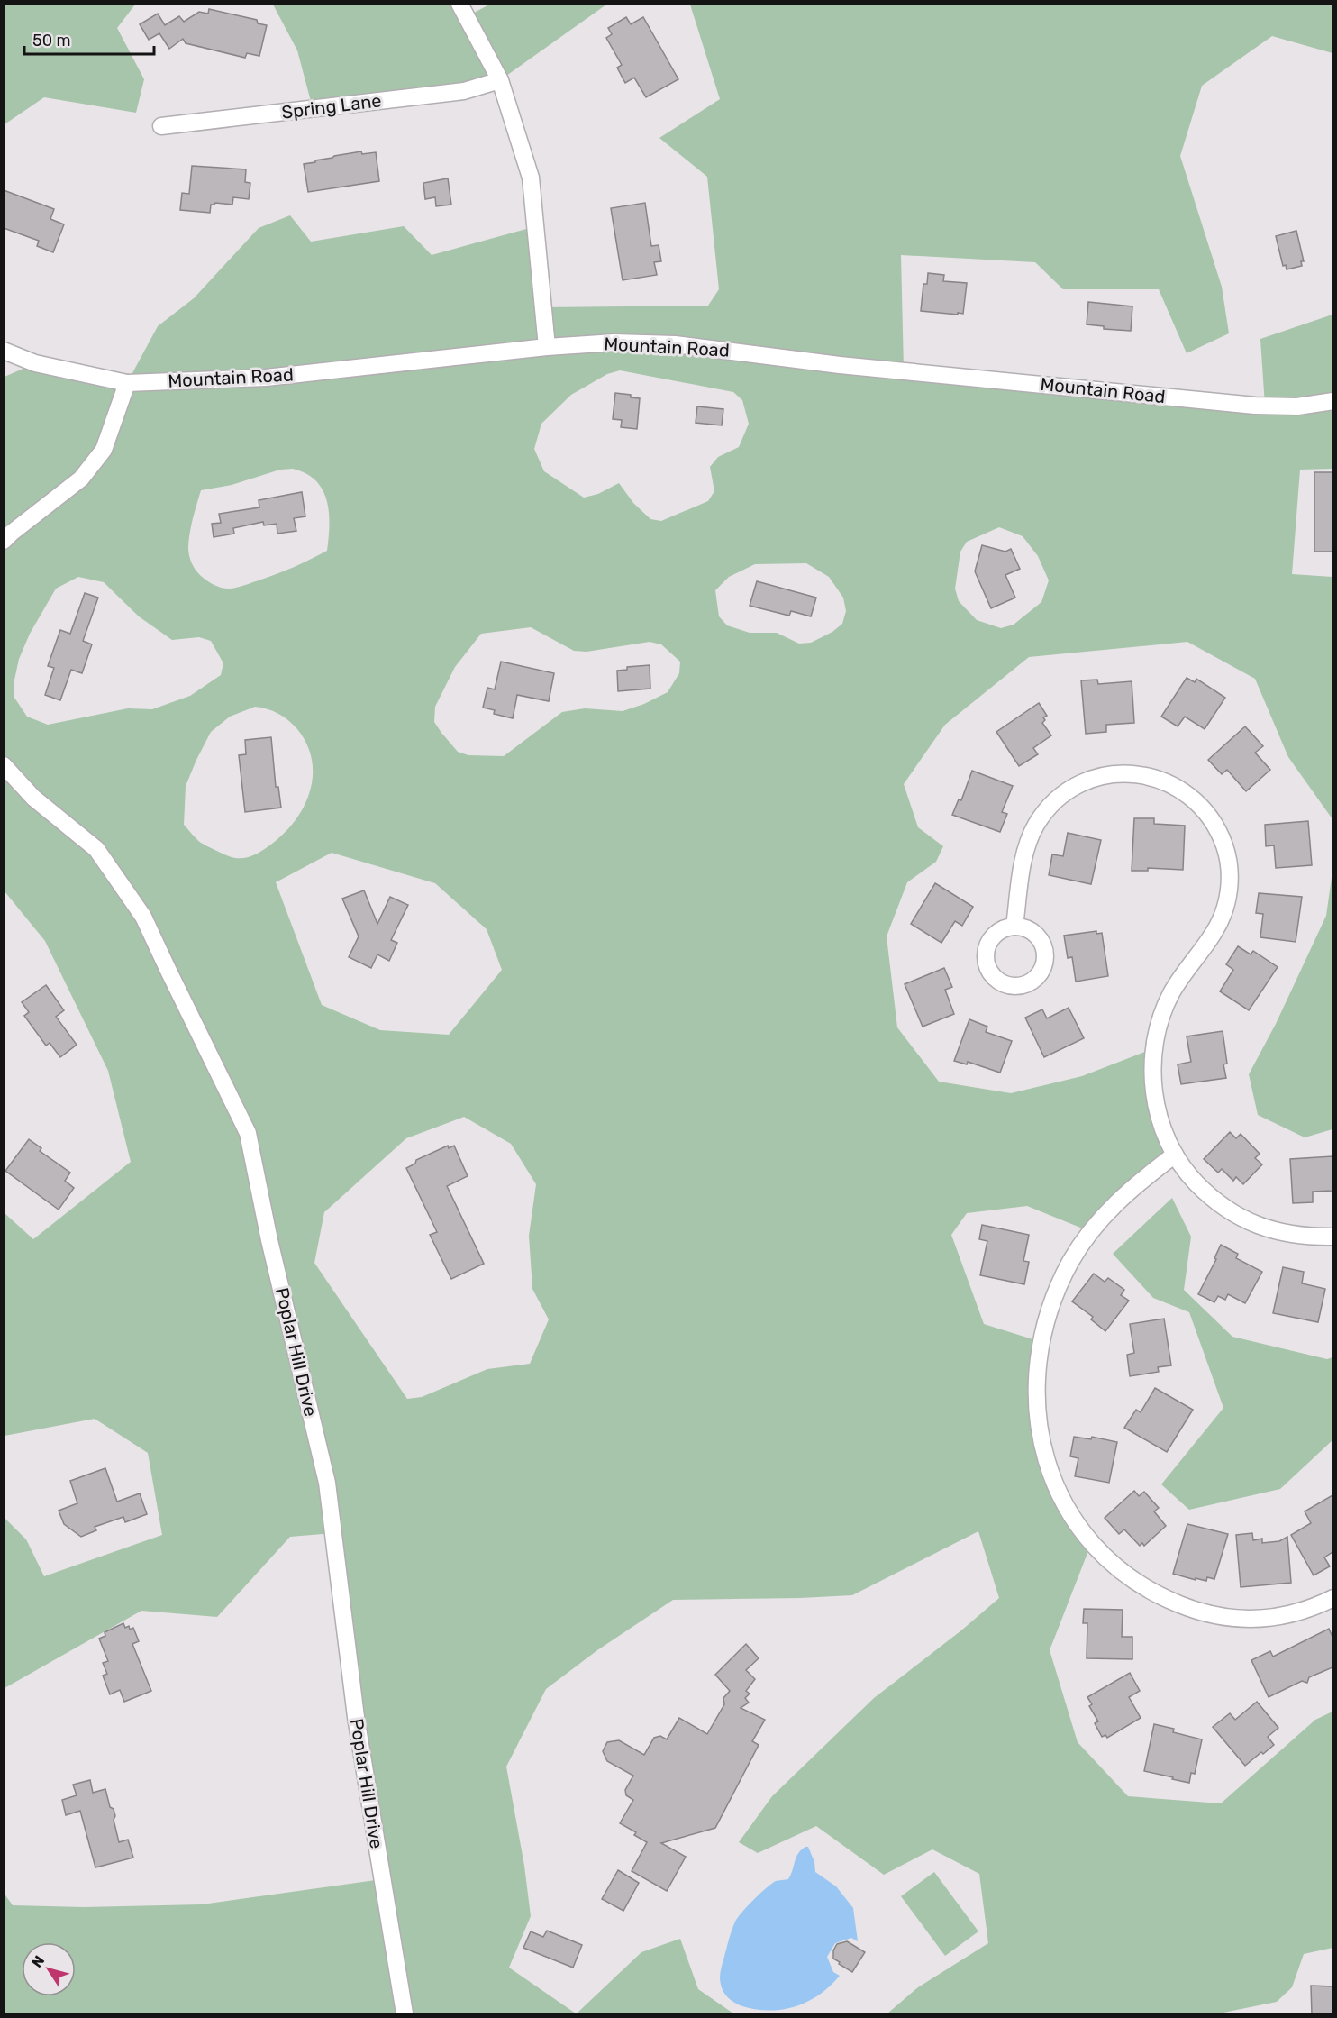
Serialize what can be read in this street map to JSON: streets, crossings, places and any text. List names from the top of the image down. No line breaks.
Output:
{"streets":{"street":["Spring Lane","Mountain Road","Poplar Hill Drive"]},"scale_bar":"50 m","north":"top left"}
